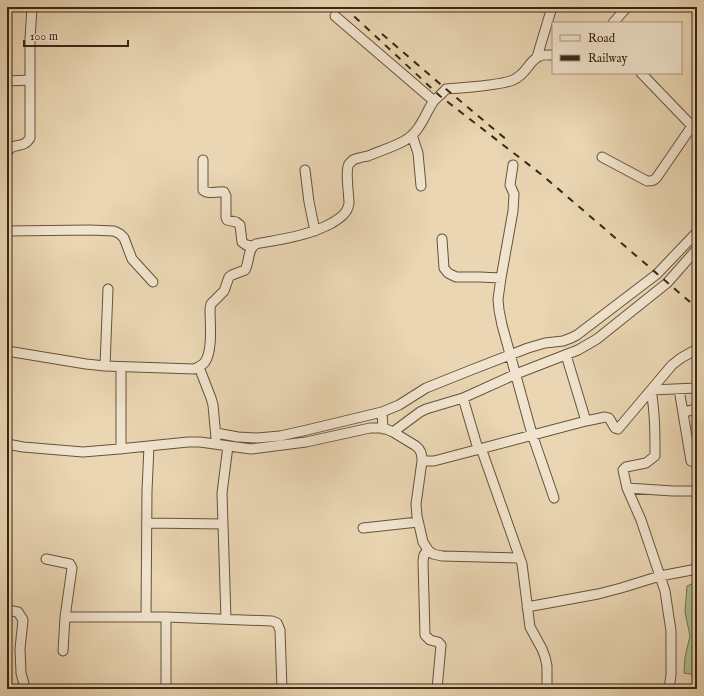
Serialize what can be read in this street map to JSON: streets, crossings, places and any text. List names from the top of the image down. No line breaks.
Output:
{"legend":["Road","Railway"],"scale_bar":"100 m"}
